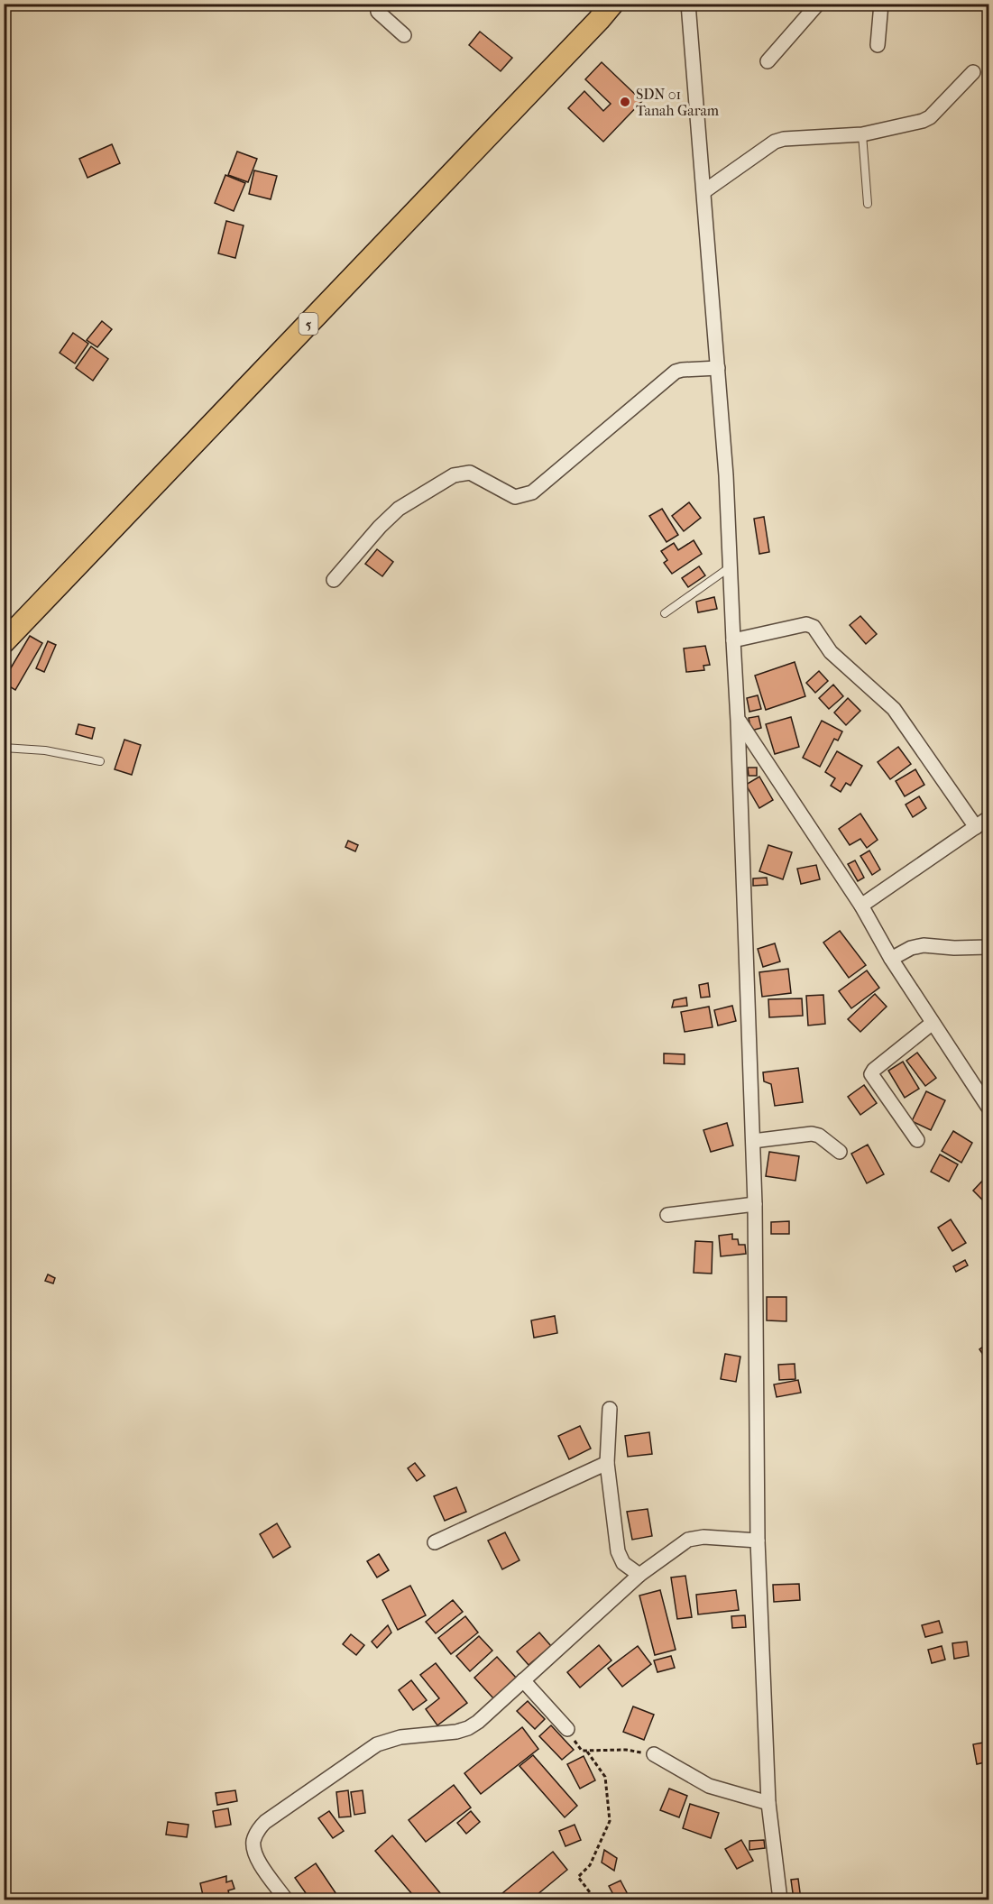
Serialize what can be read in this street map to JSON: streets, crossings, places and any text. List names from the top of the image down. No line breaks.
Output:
{"streets":{"highway":["5"]},"places":["SDN 01 Tanah Garam"]}
